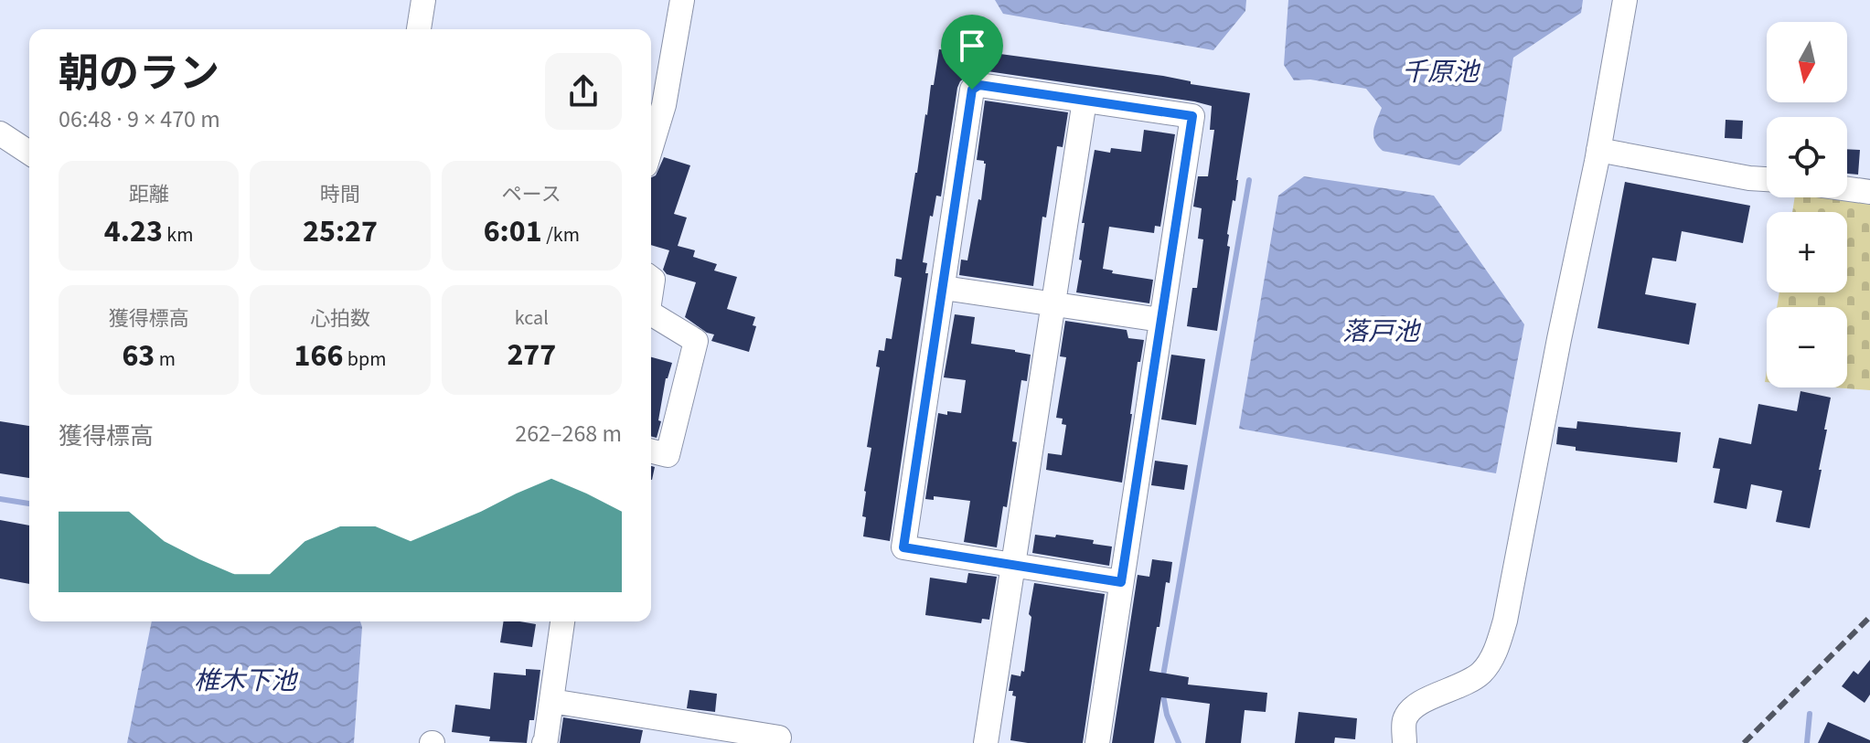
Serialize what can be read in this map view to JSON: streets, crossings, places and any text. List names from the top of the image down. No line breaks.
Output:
{"water":["千原池","落戸池","椎木下池"],"north":"bottom","page":{"map_buttons":["+","−"],"heading":["朝のラン","06:48 · 9 × 470 m"],"stats":[["距離","4.23 km"],["時間","25:27"],["ペース","6:01 /km"],["獲得標高","63 m"],["心拍数","166 bpm"],["kcal","277"]],"chart":["獲得標高","262–268 m"]}}
